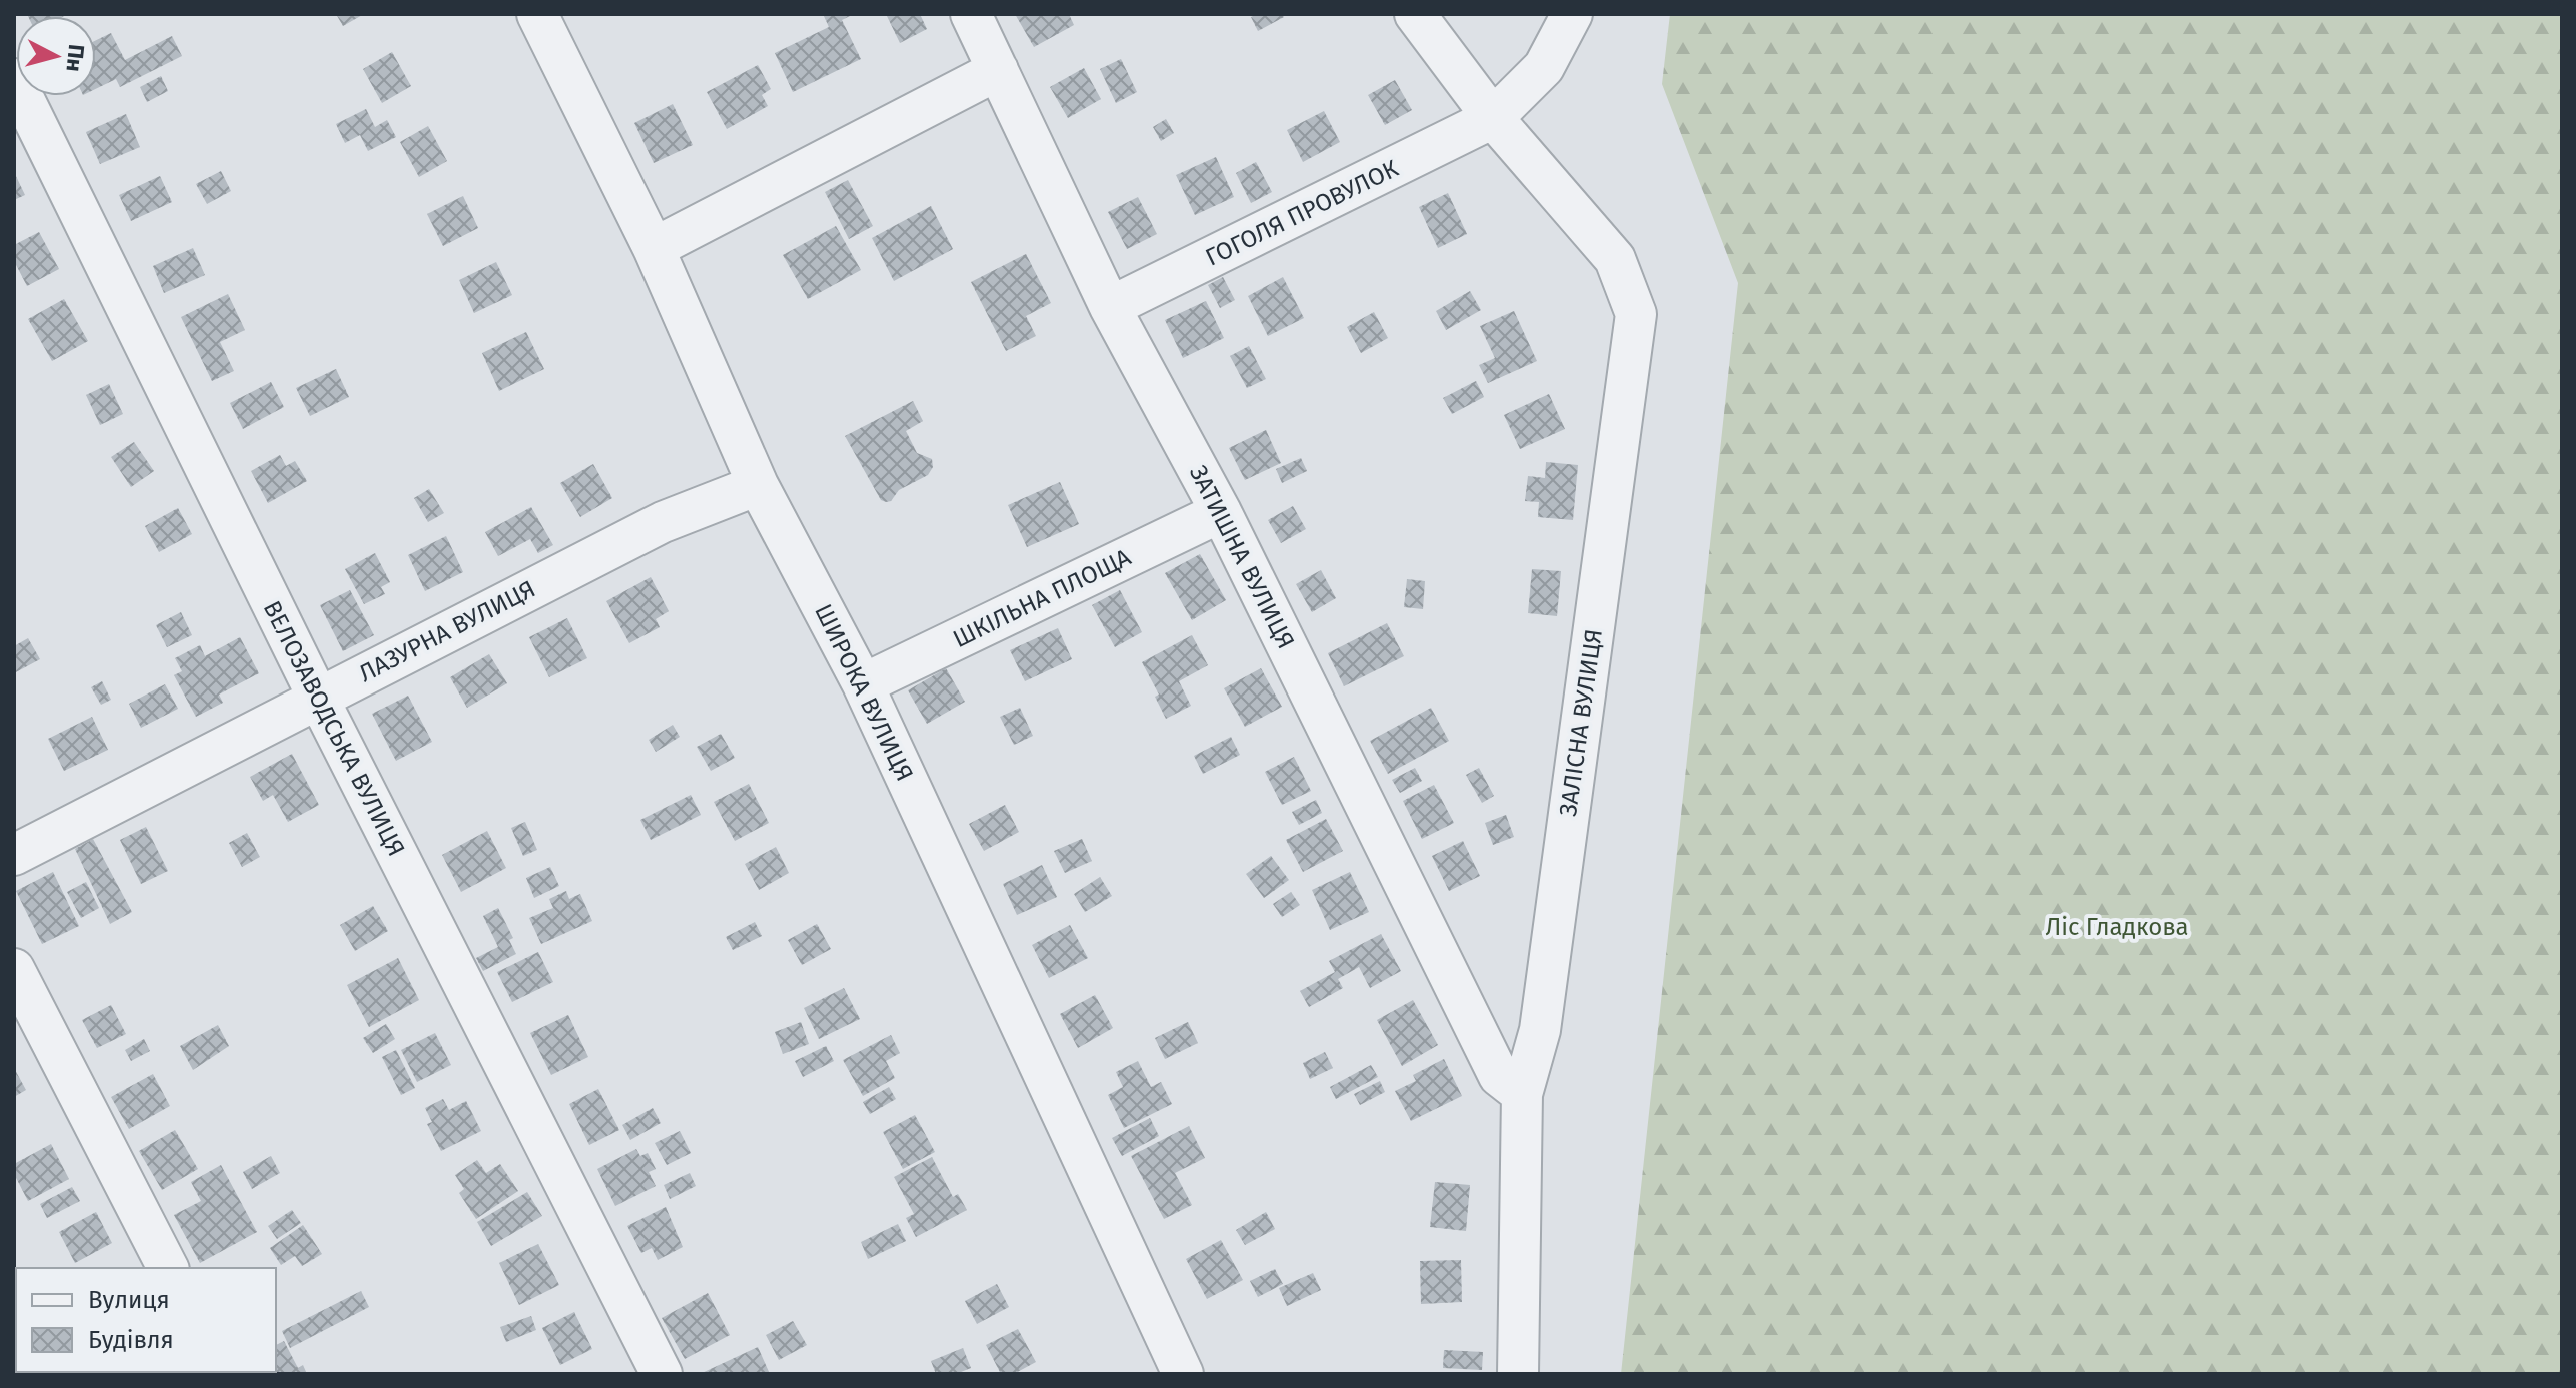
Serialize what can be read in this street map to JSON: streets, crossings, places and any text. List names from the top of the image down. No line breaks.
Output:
{"streets":{"street":["ГОГОЛЯ ПРОВУЛОК","ЗАТИШНА ВУЛИЦЯ","ШКІЛЬНА ПЛОЩА","ЛАЗУРНА ВУЛИЦЯ","ШИРОКА ВУЛИЦЯ","ЗАЛІСНА ВУЛИЦЯ","ВЕЛОЗАВОДСЬКА ВУЛИЦЯ"]},"crossings":[["ГОГОЛЯ ПРОВУЛОК","ЗАТИШНА ВУЛИЦЯ"],["ГОГОЛЯ ПРОВУЛОК","ЗАЛІСНА ВУЛИЦЯ"],["ЗАТИШНА ВУЛИЦЯ","ШКІЛЬНА ПЛОЩА"],["ЗАТИШНА ВУЛИЦЯ","ЗАЛІСНА ВУЛИЦЯ"],["ШКІЛЬНА ПЛОЩА","ШИРОКА ВУЛИЦЯ"],["ЛАЗУРНА ВУЛИЦЯ","ШИРОКА ВУЛИЦЯ"],["ЛАЗУРНА ВУЛИЦЯ","ВЕЛОЗАВОДСЬКА ВУЛИЦЯ"]],"parks":["Ліс Гладкова"],"legend":["Вулиця","Будівля"],"north":"right"}
